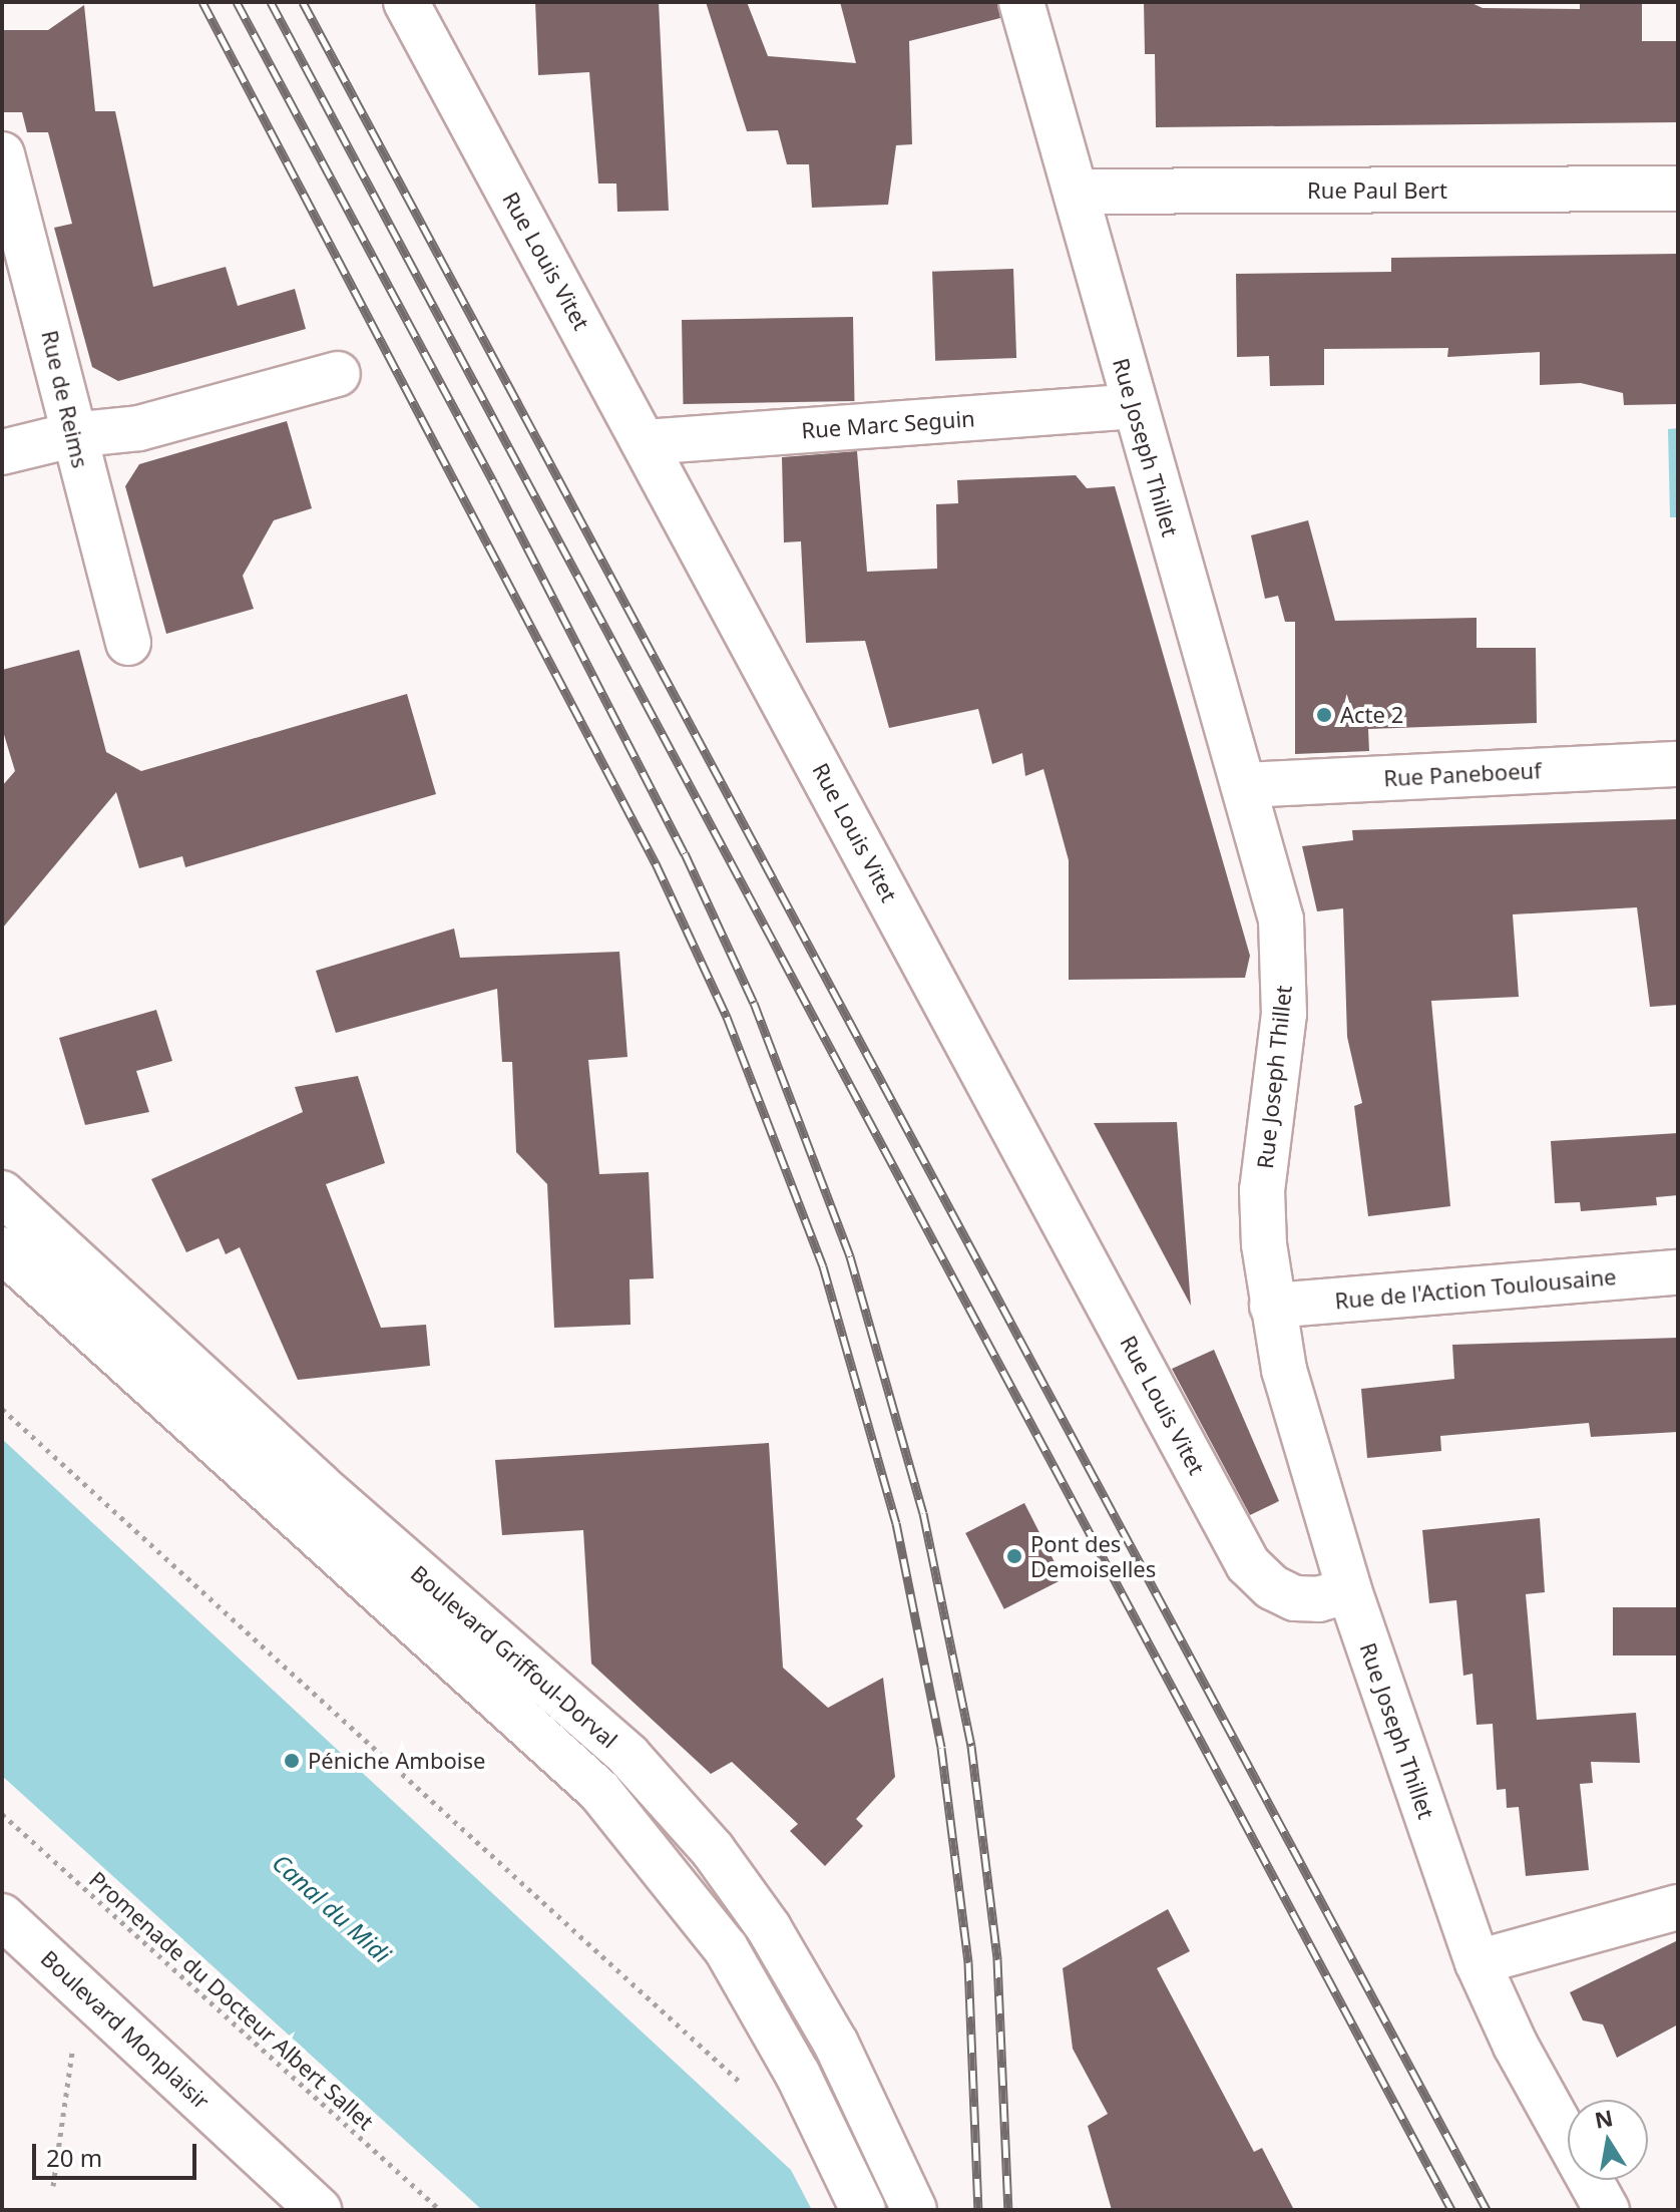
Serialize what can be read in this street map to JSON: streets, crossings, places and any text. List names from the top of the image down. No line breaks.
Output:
{"streets":{"street":["Rue Paul Bert","Rue Louis Vitet","Rue de Reims","Rue Marc Seguin","Rue Joseph Thillet","Rue Paneboeuf","Rue de l'Action Toulousaine","Boulevard Griffoul-Dorval","Boulevard Monplaisir"],"path":["Promenade du Docteur Albert Sallet"]},"crossings":[["Rue Paul Bert","Rue Joseph Thillet"],["Rue Louis Vitet","Rue Marc Seguin"],["Rue Louis Vitet","Rue Joseph Thillet"],["Rue Marc Seguin","Rue Joseph Thillet"],["Rue Joseph Thillet","Rue Paneboeuf"],["Rue Joseph Thillet","Rue de l'Action Toulousaine"]],"water":["Canal du Midi"],"places":["Acte 2","Pont des Demoiselles","Péniche Amboise"],"scale_bar":"20 m","north":"top"}
